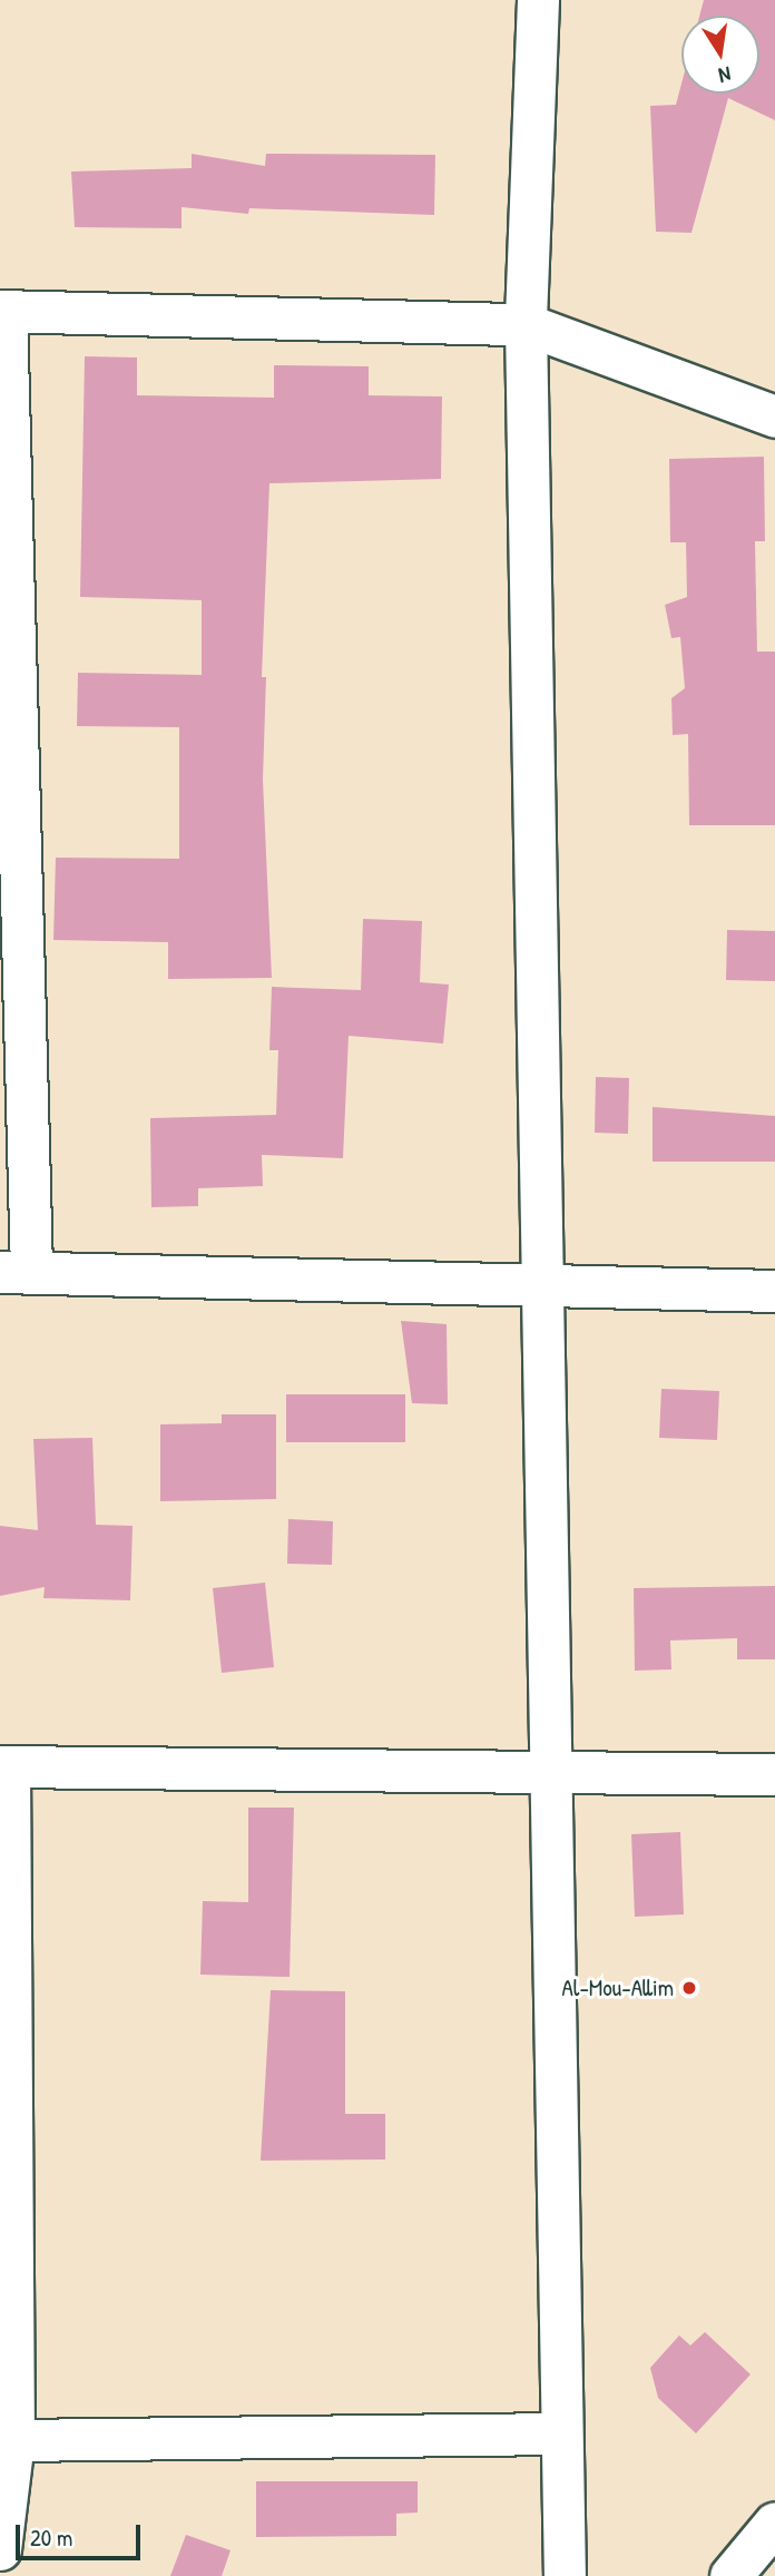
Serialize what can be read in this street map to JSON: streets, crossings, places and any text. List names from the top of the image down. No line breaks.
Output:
{"places":["Al-Mou-Allim"],"scale_bar":"20 m","north":"bottom"}
